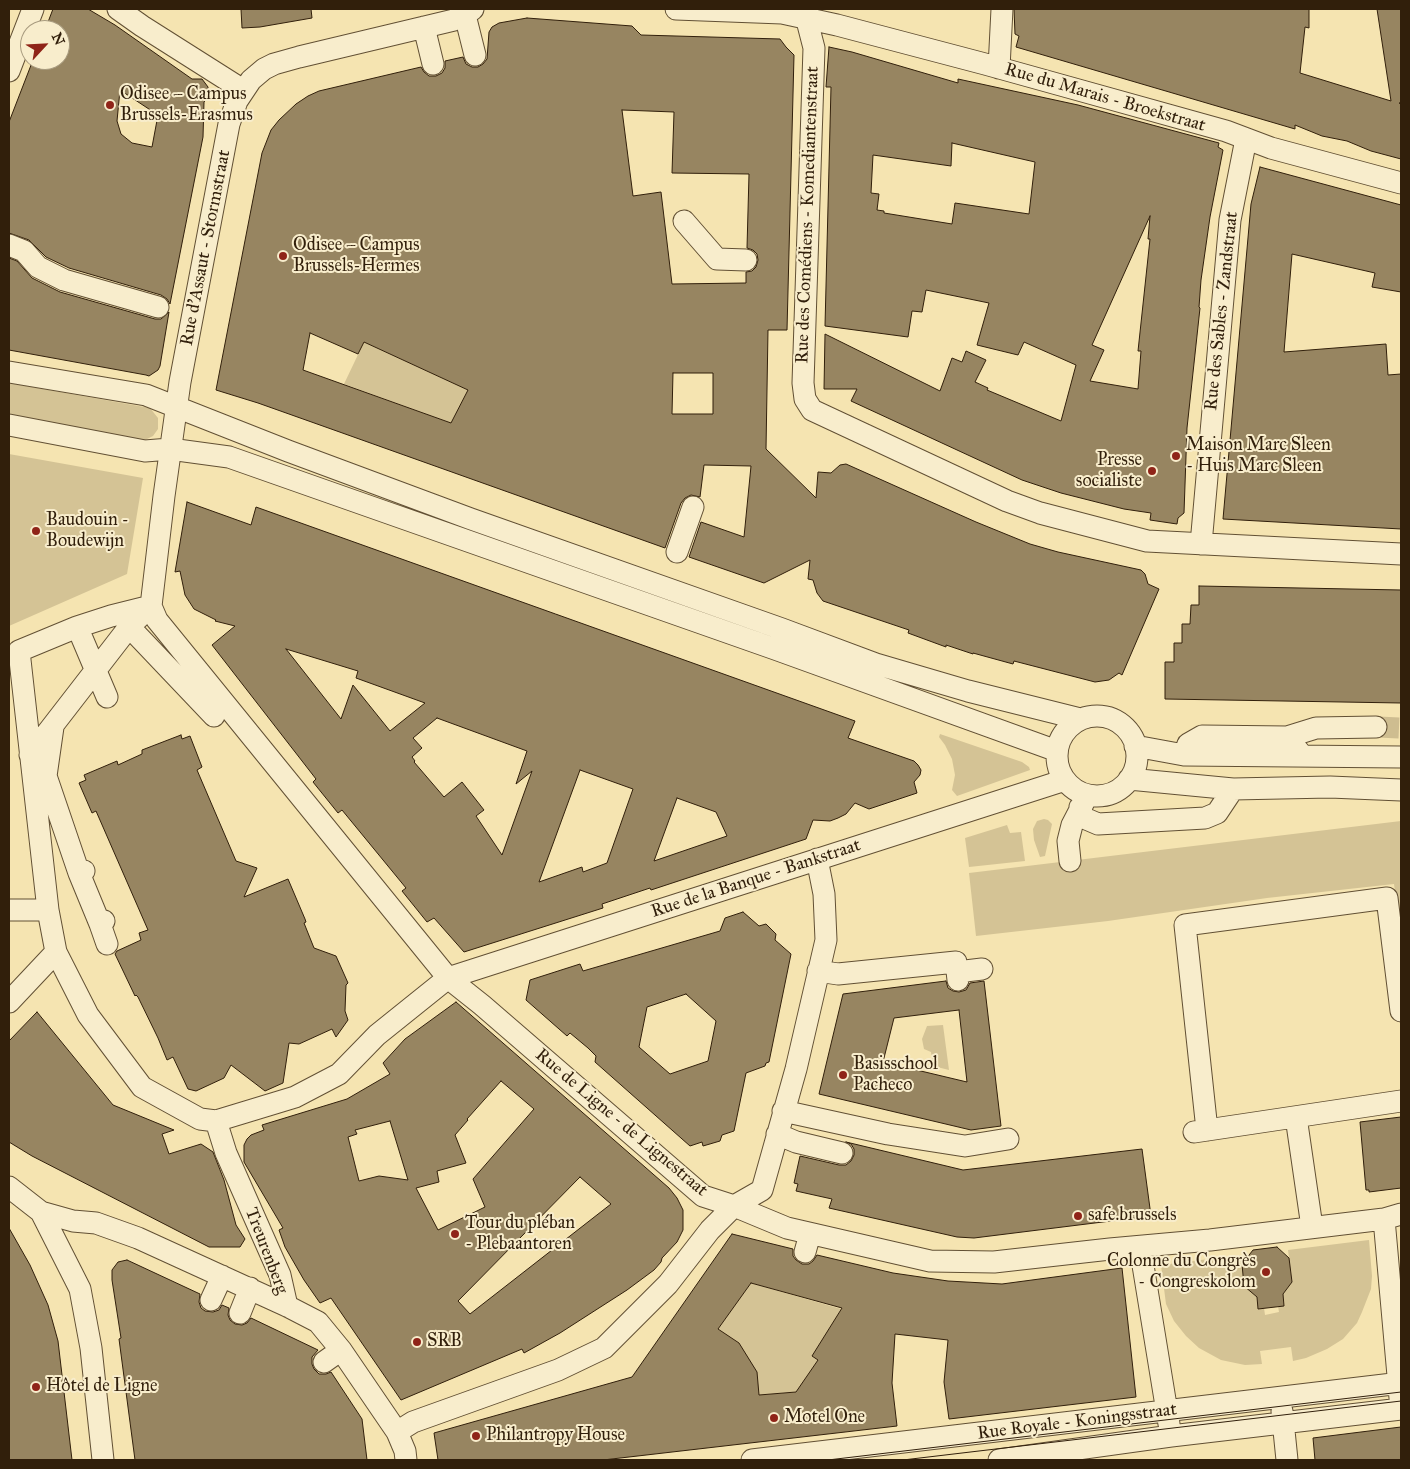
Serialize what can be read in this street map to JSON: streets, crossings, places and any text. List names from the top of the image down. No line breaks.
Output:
{"streets":{"street":["Rue du Marais - Broekstraat","Rue des Comédiens - Komediantenstraat","Rue d'Assaut - Stormstraat","Rue des Sables - Zandstraat","Rue de la Banque - Bankstraat","Rue de Ligne - de Lignestraat","Treurenberg","Rue Royale - Koningsstraat"]},"crossings":[["Rue du Marais - Broekstraat","Rue des Comédiens - Komediantenstraat"],["Rue du Marais - Broekstraat","Rue des Sables - Zandstraat"],["Rue des Comédiens - Komediantenstraat","Rue des Sables - Zandstraat"],["Rue d'Assaut - Stormstraat","Rue de Ligne - de Lignestraat"],["Rue de la Banque - Bankstraat","Rue de Ligne - de Lignestraat"]],"places":["Odisee – Campus Brussels-Erasmus","Odisee – Campus Brussels-Hermes","Maison Marc Sleen - Huis Marc Sleen","Presse socialiste","Baudouin - Boudewijn","Basisschool Pacheco","safe.brussels","Tour du pléban - Plebaantoren","Colonne du Congrès - Congreskolom","SRB","Hôtel de Ligne","Motel One","Philantropy House"],"north":"top right"}
